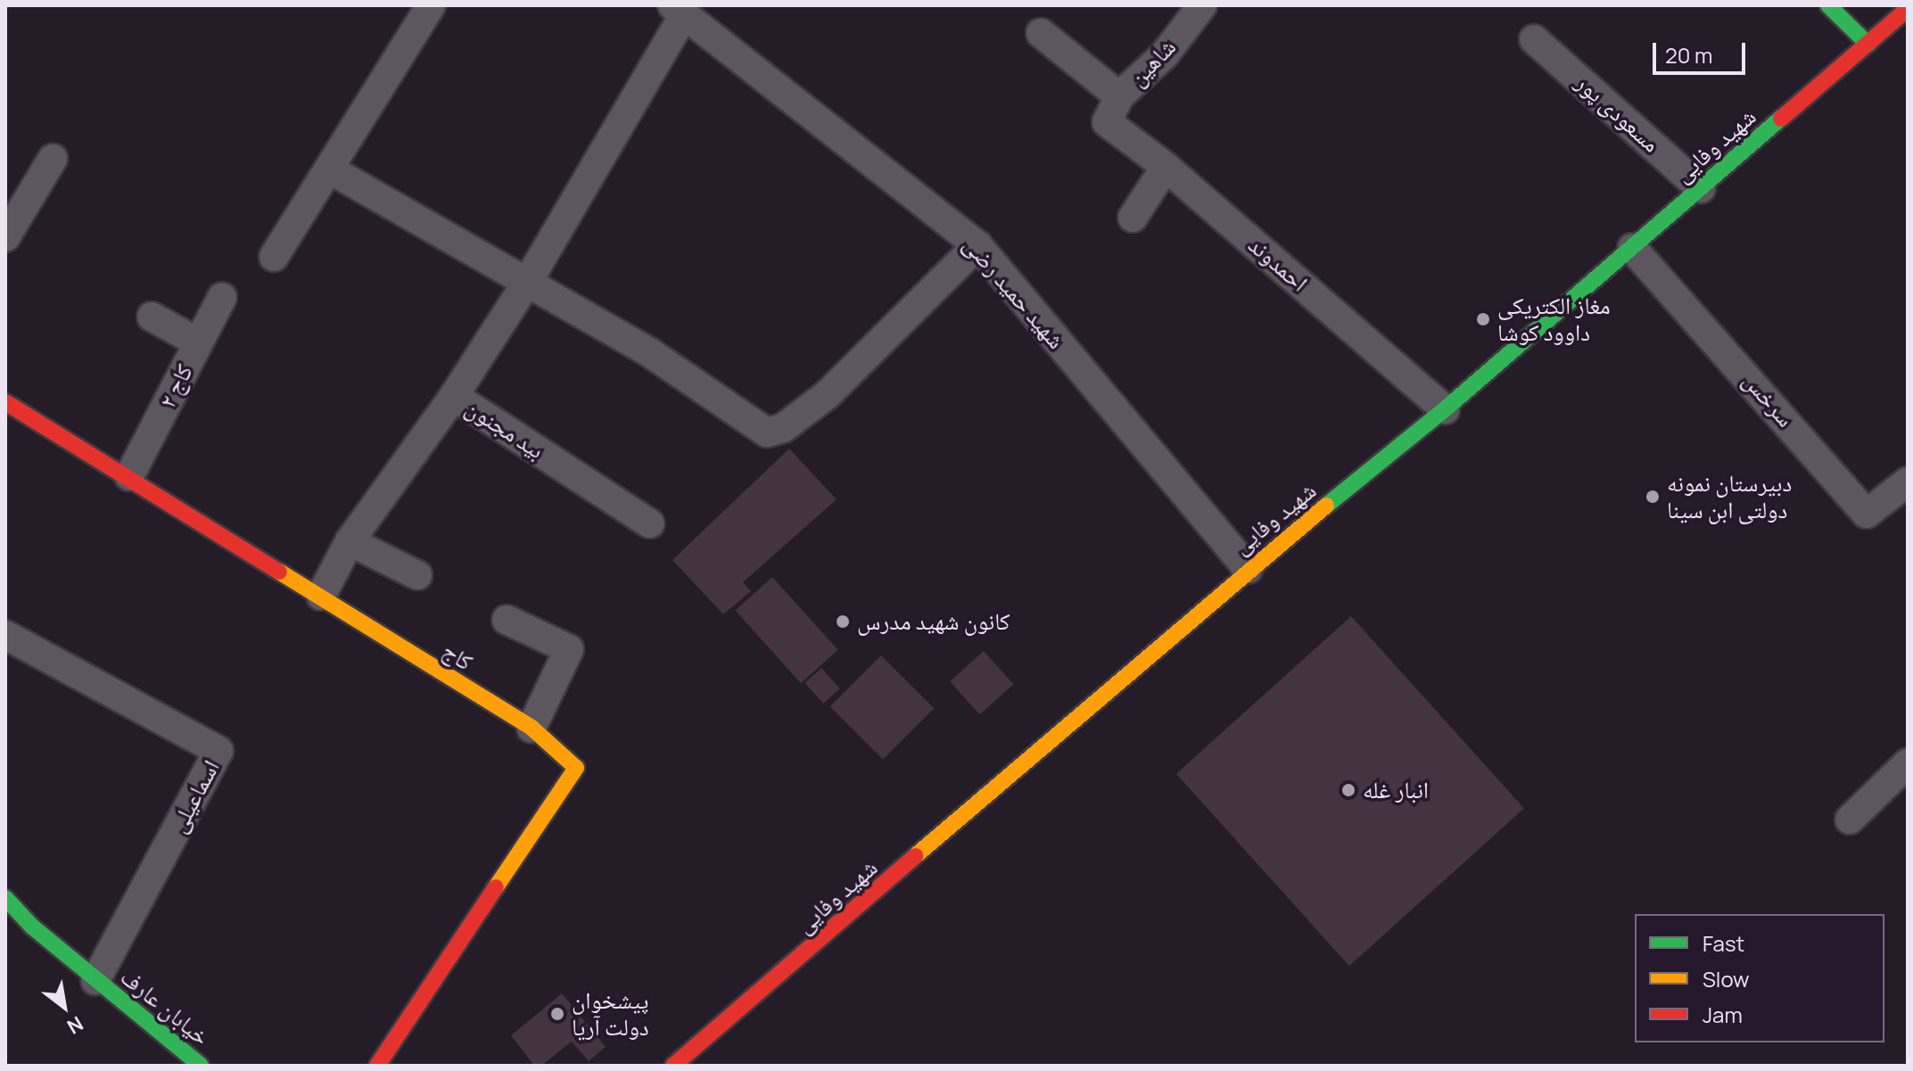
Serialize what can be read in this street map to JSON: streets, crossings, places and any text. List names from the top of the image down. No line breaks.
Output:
{"streets":{"main road":["شهید وفایی","کاج","خیابان عارف"],"street":["شاهین","مسعودی پور","احمدوند","شهید حمید رضی","کاج ۲","سرخس","بید مجنون","اسماعیلی"]},"crossings":[["شاهین","احمدوند"],["مسعودی پور","شهید وفایی"],["شهید وفایی","احمدوند"],["شهید وفایی","شهید حمید رضی"],["شهید وفایی","سرخس"],["کاج ۲","کاج"],["بید مجنون","کاج"],["اسماعیلی","خیابان عارف"]],"places":["مغاز الکتریکی داوود کوشا","دبیرستان نمونه دولتی ابن سینا","کانون شهید مدرس","انبار غله","پیشخوان دولت آریا"],"legend":["Fast","Slow","Jam"],"scale_bar":"20 m","north":"bottom right"}
